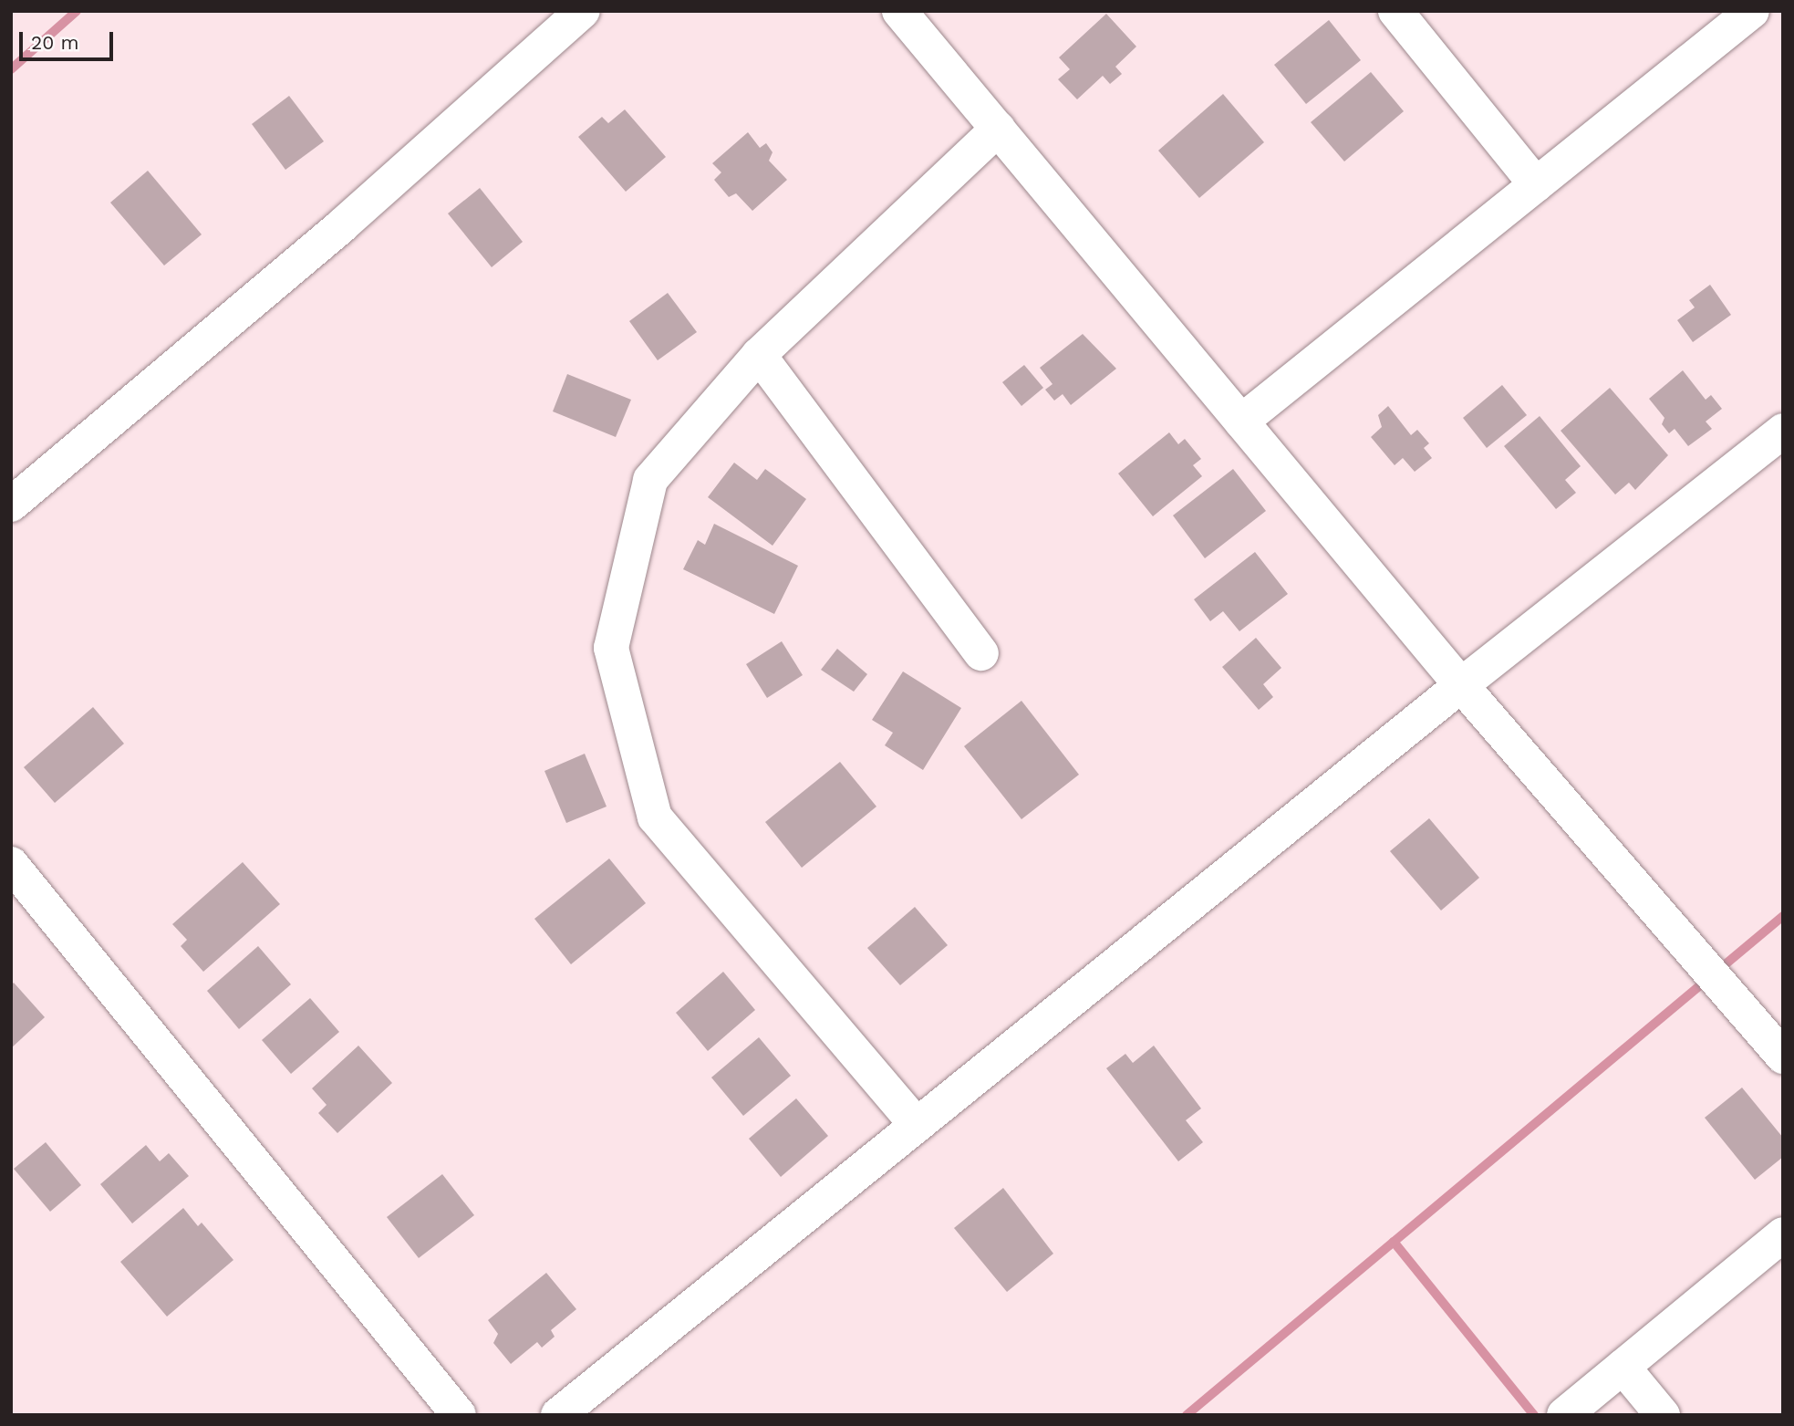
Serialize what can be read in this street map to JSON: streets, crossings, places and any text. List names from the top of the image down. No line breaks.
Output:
{"scale_bar":"20 m"}
